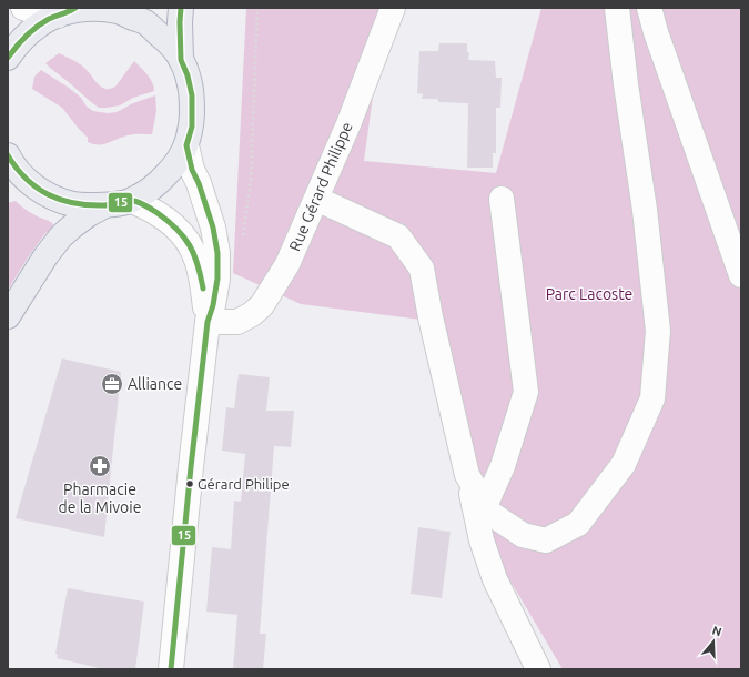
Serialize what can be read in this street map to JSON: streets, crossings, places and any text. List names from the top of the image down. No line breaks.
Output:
{"streets":{"street":["Rue Gérard Philippe"]},"parks":["Parc Lacoste"],"places":{"office":["Alliance"],"pharmacy":["Pharmacie de la Mivoie"],"other":["Gérard Philipe"]},"lines":["transit line 15"],"north":"top"}
